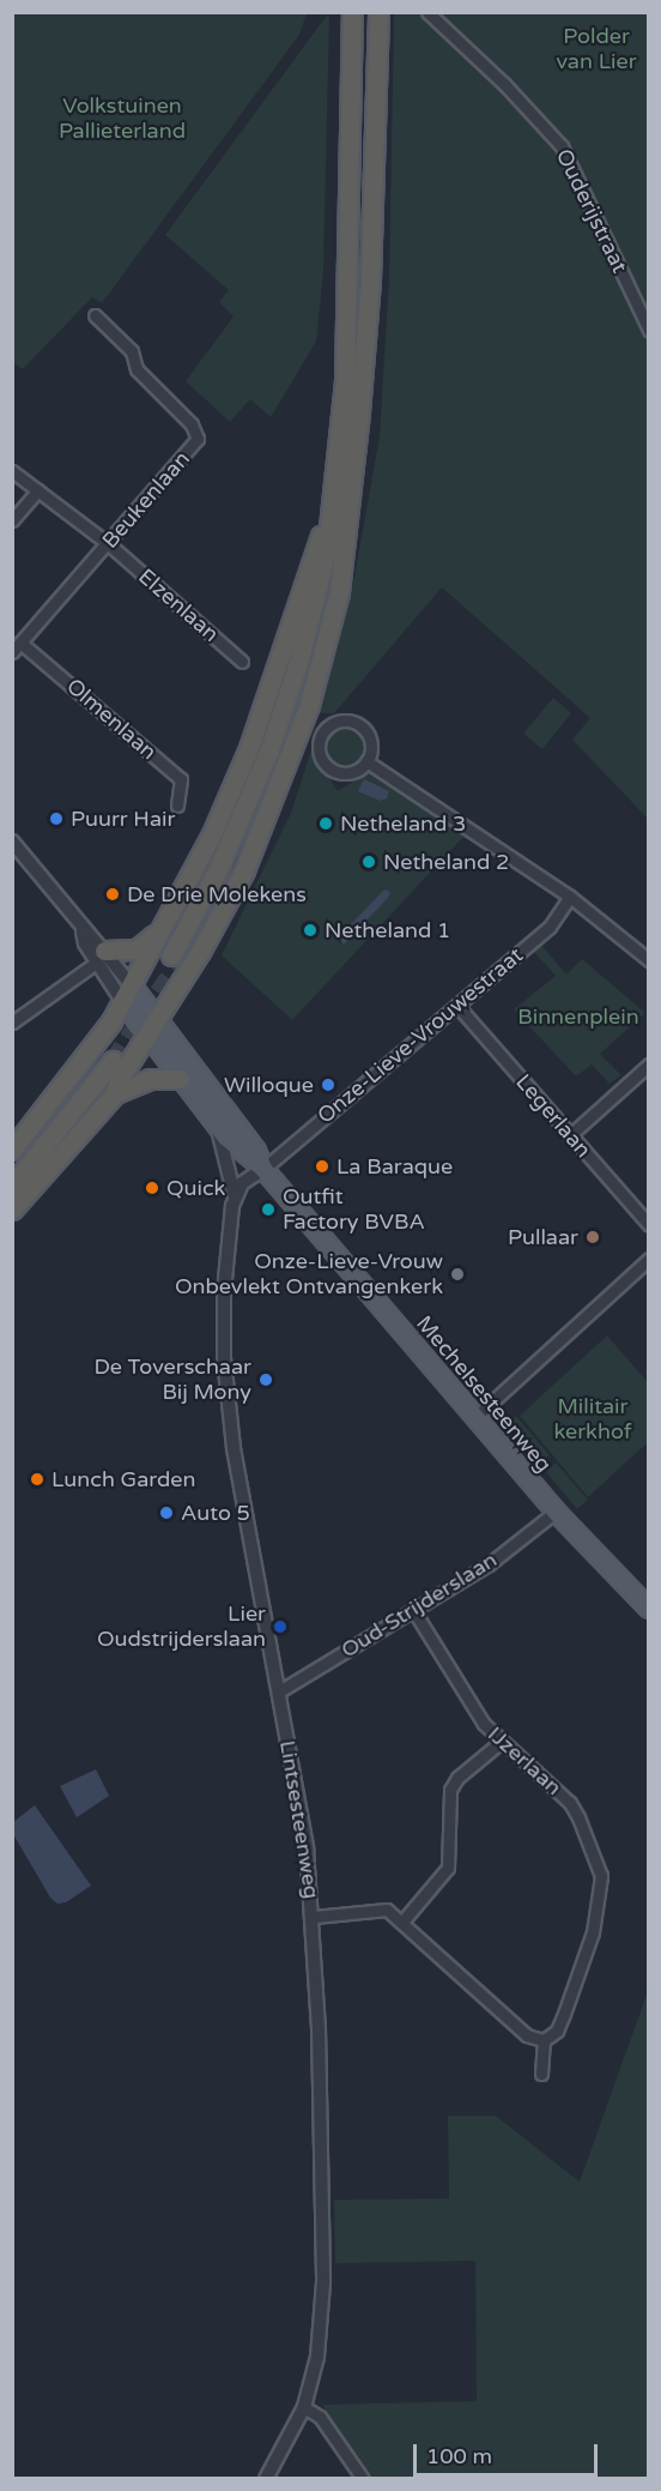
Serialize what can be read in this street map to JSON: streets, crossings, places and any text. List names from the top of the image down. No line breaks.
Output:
{"streets":{"main road":["Mechelsesteenweg"],"street":["Ouderijstraat","Beukenlaan","Elzenlaan","Olmenlaan","Onze-Lieve-Vrouwestraat","Legerlaan","Oud-Strijderslaan","IJzerlaan","Lintsesteenweg"]},"crossings":[["Beukenlaan","Elzenlaan"],["Beukenlaan","Olmenlaan"],["Onze-Lieve-Vrouwestraat","Legerlaan"],["Onze-Lieve-Vrouwestraat","Mechelsesteenweg"],["Mechelsesteenweg","Oud-Strijderslaan"],["Oud-Strijderslaan","IJzerlaan"],["Oud-Strijderslaan","Lintsesteenweg"]],"parks":["Polder van Lier","Volkstuinen Pallieterland","Binnenplein","Militair kerkhof"],"places":["Puurr Hair","Netheland 3","Netheland 2","De Drie Molekens","Netheland 1","Willoque","La Baraque","Quick","Outfit Factory BVBA","Pullaar","Onze-Lieve-Vrouw Onbevlekt Ontvangenkerk","De Toverschaar Bij Mony","Lunch Garden","Auto 5","Lier Oudstrijderslaan"],"scale_bar":"100 m"}
